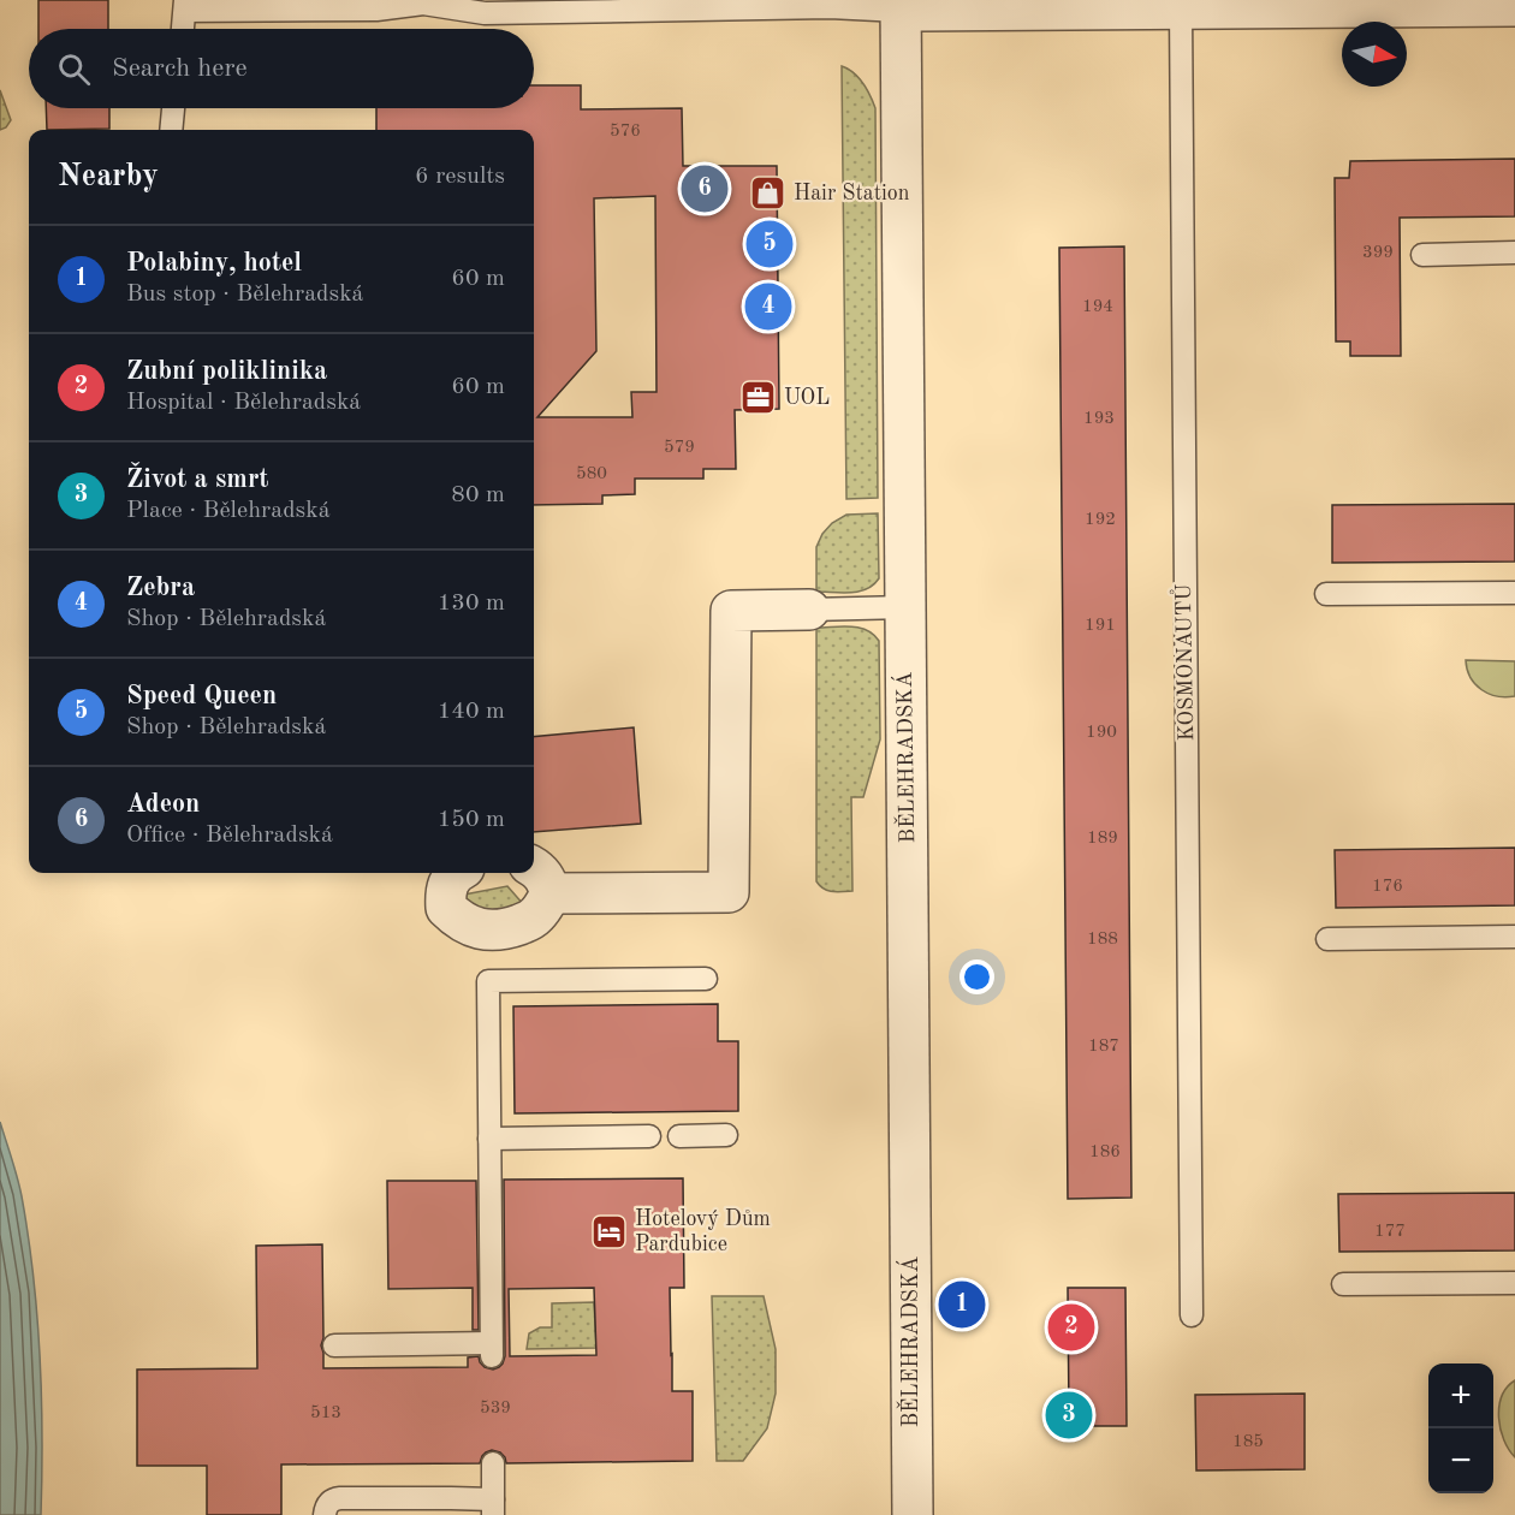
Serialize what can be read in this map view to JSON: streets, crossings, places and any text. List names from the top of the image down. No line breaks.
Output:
{"streets":{"street":["BĚLEHRADSKÁ"],"lane":["KOSMONAUTŮ"]},"places":{"shop":["Hair Station"],"office":["UOL"],"hotel":["Hotelový Dům Pardubice"]},"house_numbers":["576","399","194","193","579","580","192","191","190","189","176","188","187","186","177","539","513","185"],"north":"right","page":{"search":"Search here","heading":["Nearby","6 results"],"pins":["6","5","4","1","2","3"],"list":[{"mark":"1","name":"Polabiny, hotel","note":"Bus stop · Bělehradská","value":"60 m"},{"mark":"2","name":"Zubní poliklinika","note":"Hospital · Bělehradská","value":"60 m"},{"mark":"3","name":"Život a smrt","note":"Place · Bělehradská","value":"80 m"},{"mark":"4","name":"Zebra","note":"Shop · Bělehradská","value":"130 m"},{"mark":"5","name":"Speed Queen","note":"Shop · Bělehradská","value":"140 m"},{"mark":"6","name":"Adeon","note":"Office · Bělehradská","value":"150 m"}],"map_buttons":["+","−"]}}
